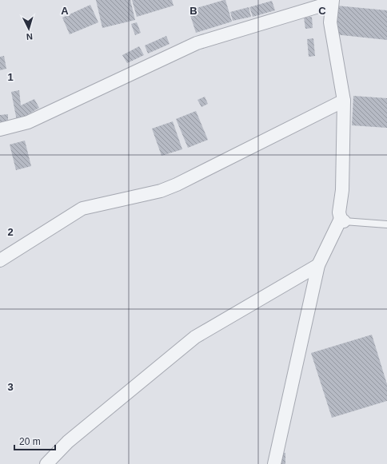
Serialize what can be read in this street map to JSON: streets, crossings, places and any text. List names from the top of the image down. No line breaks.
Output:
{"scale_bar":"20 m","north":"bottom","grid":{"columns":["A","B","C"],"rows":["1","2","3"]}}
